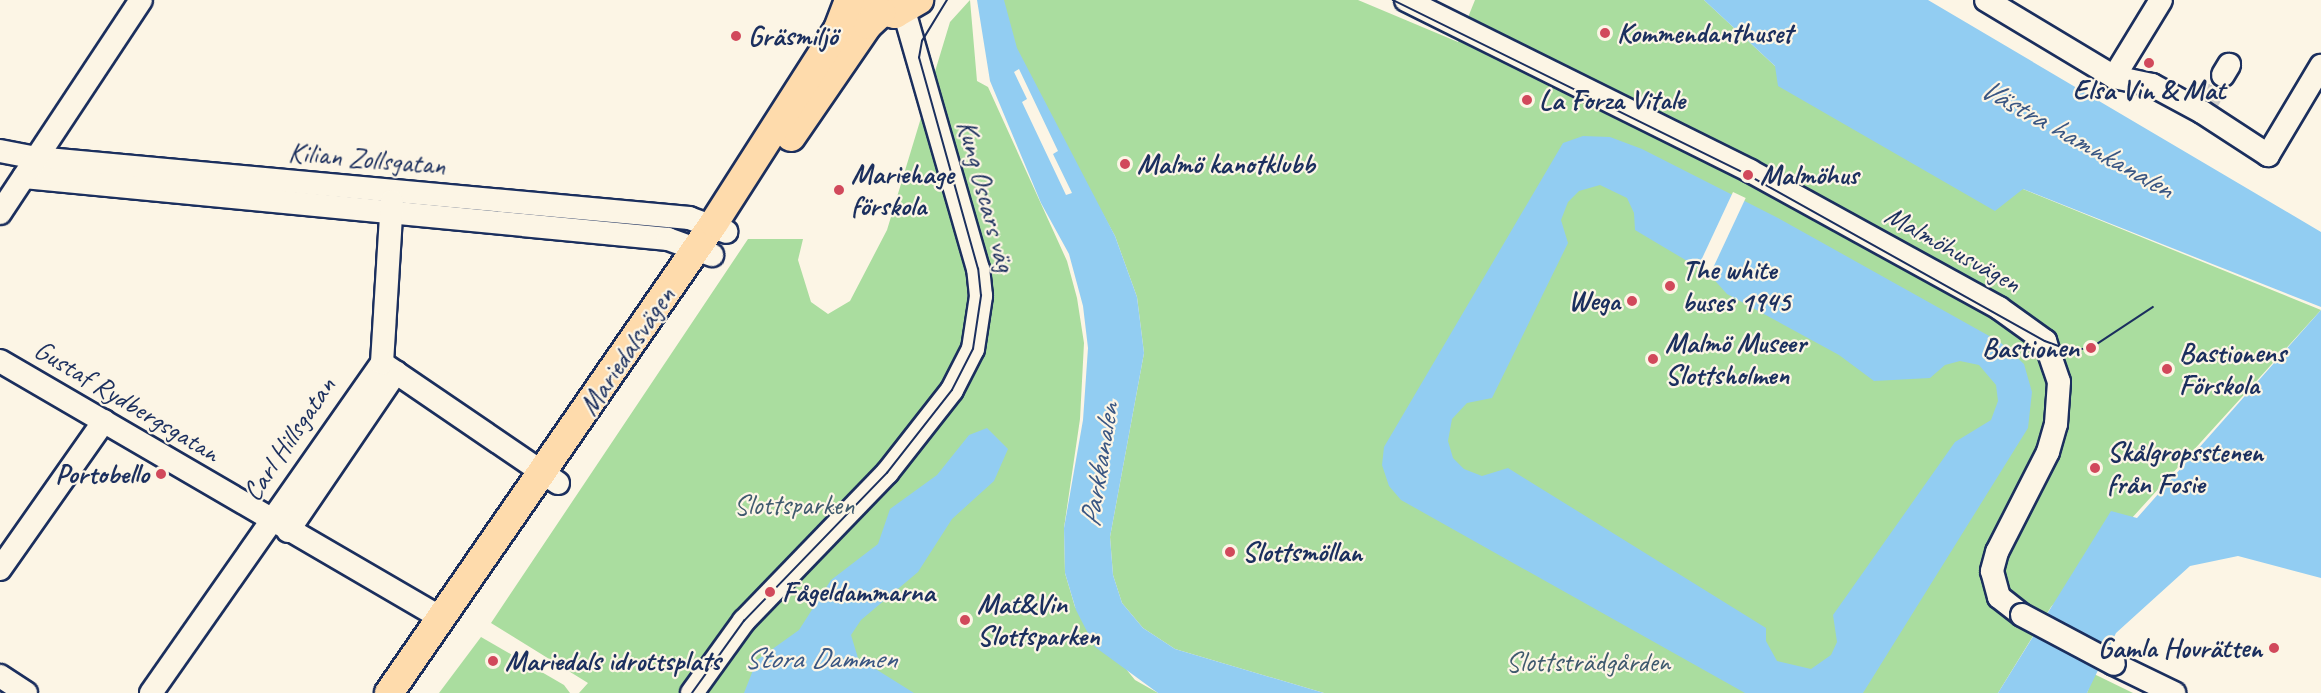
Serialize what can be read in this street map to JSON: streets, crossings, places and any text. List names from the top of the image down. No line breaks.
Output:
{"streets":{"main road":["Mariedalsvägen"],"street":["Kilian Zollsgatan","Kung Oscars väg","Malmöhusvägen","Gustaf Rydbergsgatan","Carl Hillsgatan"]},"crossings":[["Kilian Zollsgatan","Mariedalsvägen"],["Kung Oscars väg","Mariedalsvägen"],["Mariedalsvägen","Gustaf Rydbergsgatan"],["Gustaf Rydbergsgatan","Carl Hillsgatan"]],"water":["Västra hamnkanalen","Parkkanalen","Stora Dammen"],"parks":["Slottsparken","Slottsträdgården"],"places":["Kommendanthuset","Gräsmiljö","Elsa Vin & Mat","La Forza Vitale","Malmö kanotklubb","Malmöhus","Mariehage förskola","The white buses 1945","Wega","Bastionen","Malmö Museer Slottsholmen","Bastionens Förskola","Skålgropsstenen från Fosie","Portobello","Slottsmöllan","Fågeldammarna","Mat&Vin Slottsparken","Gamla Hovrätten","Mariedals idrottsplats"]}
